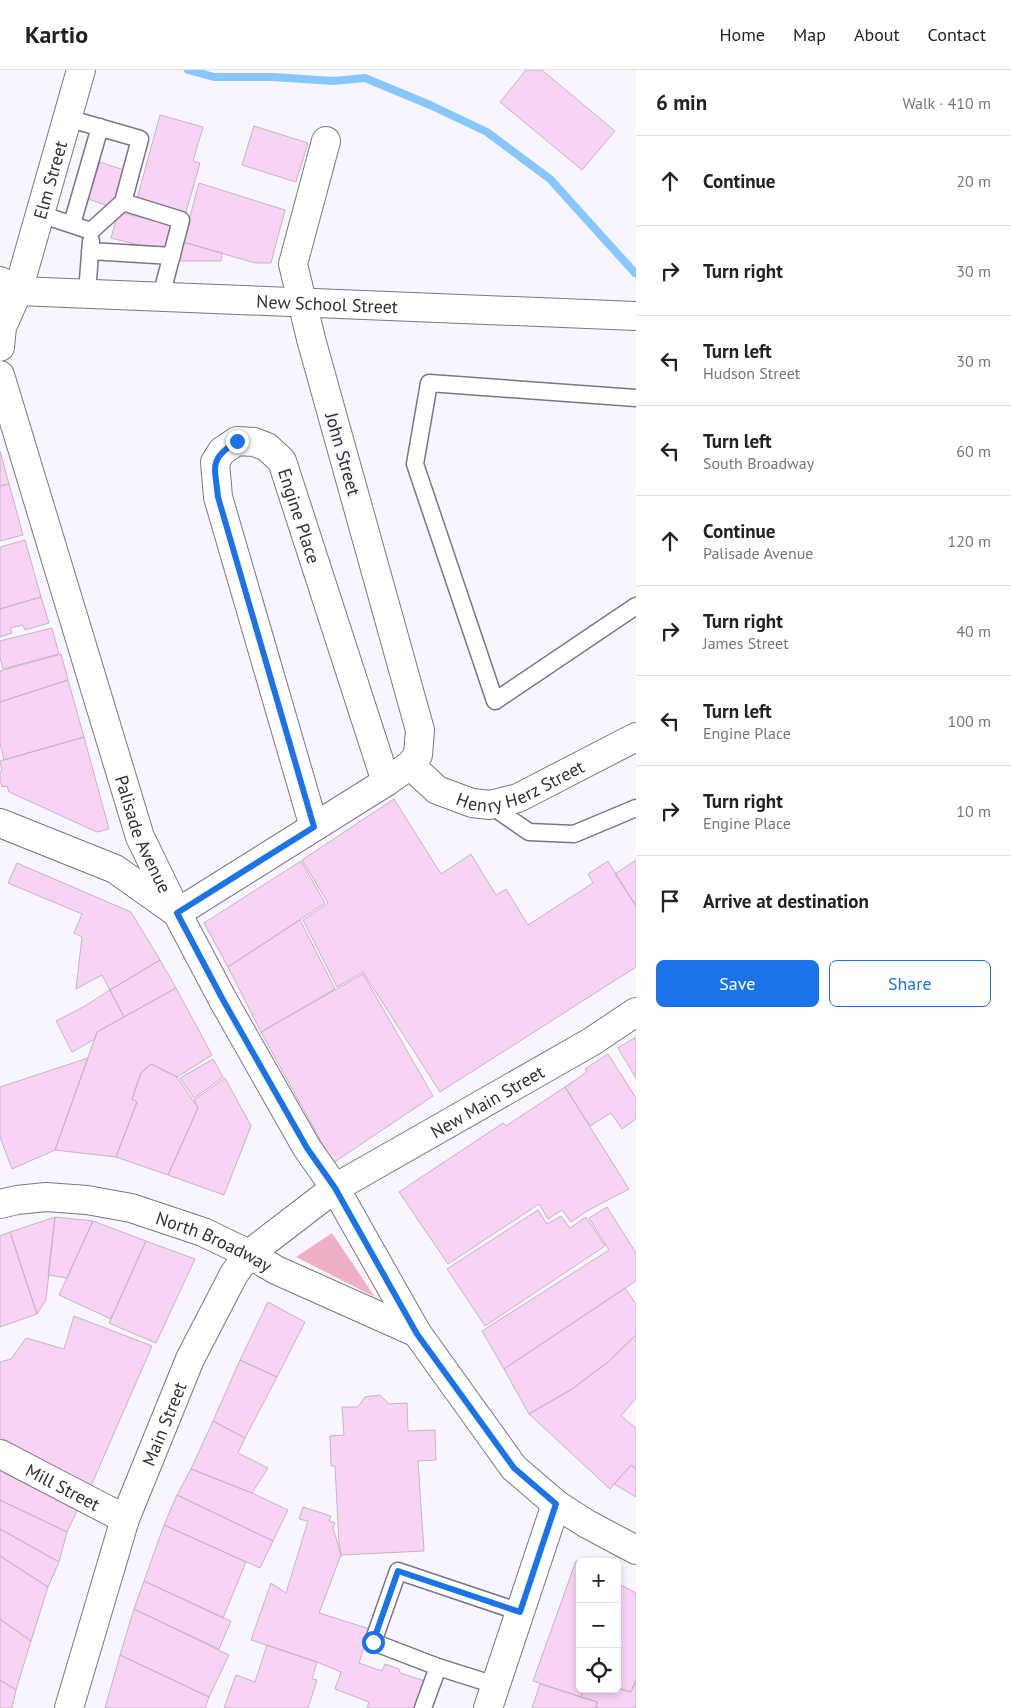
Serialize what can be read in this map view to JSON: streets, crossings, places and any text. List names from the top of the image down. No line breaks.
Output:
{"streets":{"street":["Elm Street","New School Street","John Street","Engine Place","Henry Herz Street","Palisade Avenue","New Main Street","North Broadway","Main Street","Mill Street"]},"crossings":[["Elm Street","New School Street"],["New School Street","John Street"],["John Street","Henry Herz Street"],["Palisade Avenue","New Main Street"],["Palisade Avenue","North Broadway"],["Palisade Avenue","Main Street"],["New Main Street","Main Street"],["North Broadway","Main Street"],["Main Street","Mill Street"]],"page":{"header":"Kartio","nav":["Home","Map","About","Contact"],"heading":["6 min","Walk · 410 m"],"list":[["Continue","20 m"],["Turn right","30 m"],["Turn left","Hudson Street","30 m"],["Turn left","South Broadway","60 m"],["Continue","Palisade Avenue","120 m"],["Turn right","James Street","40 m"],["Turn left","Engine Place","100 m"],["Turn right","Engine Place","10 m"],"Arrive at destination"],"buttons":["Save","Share"],"map_buttons":["+","−"]}}
